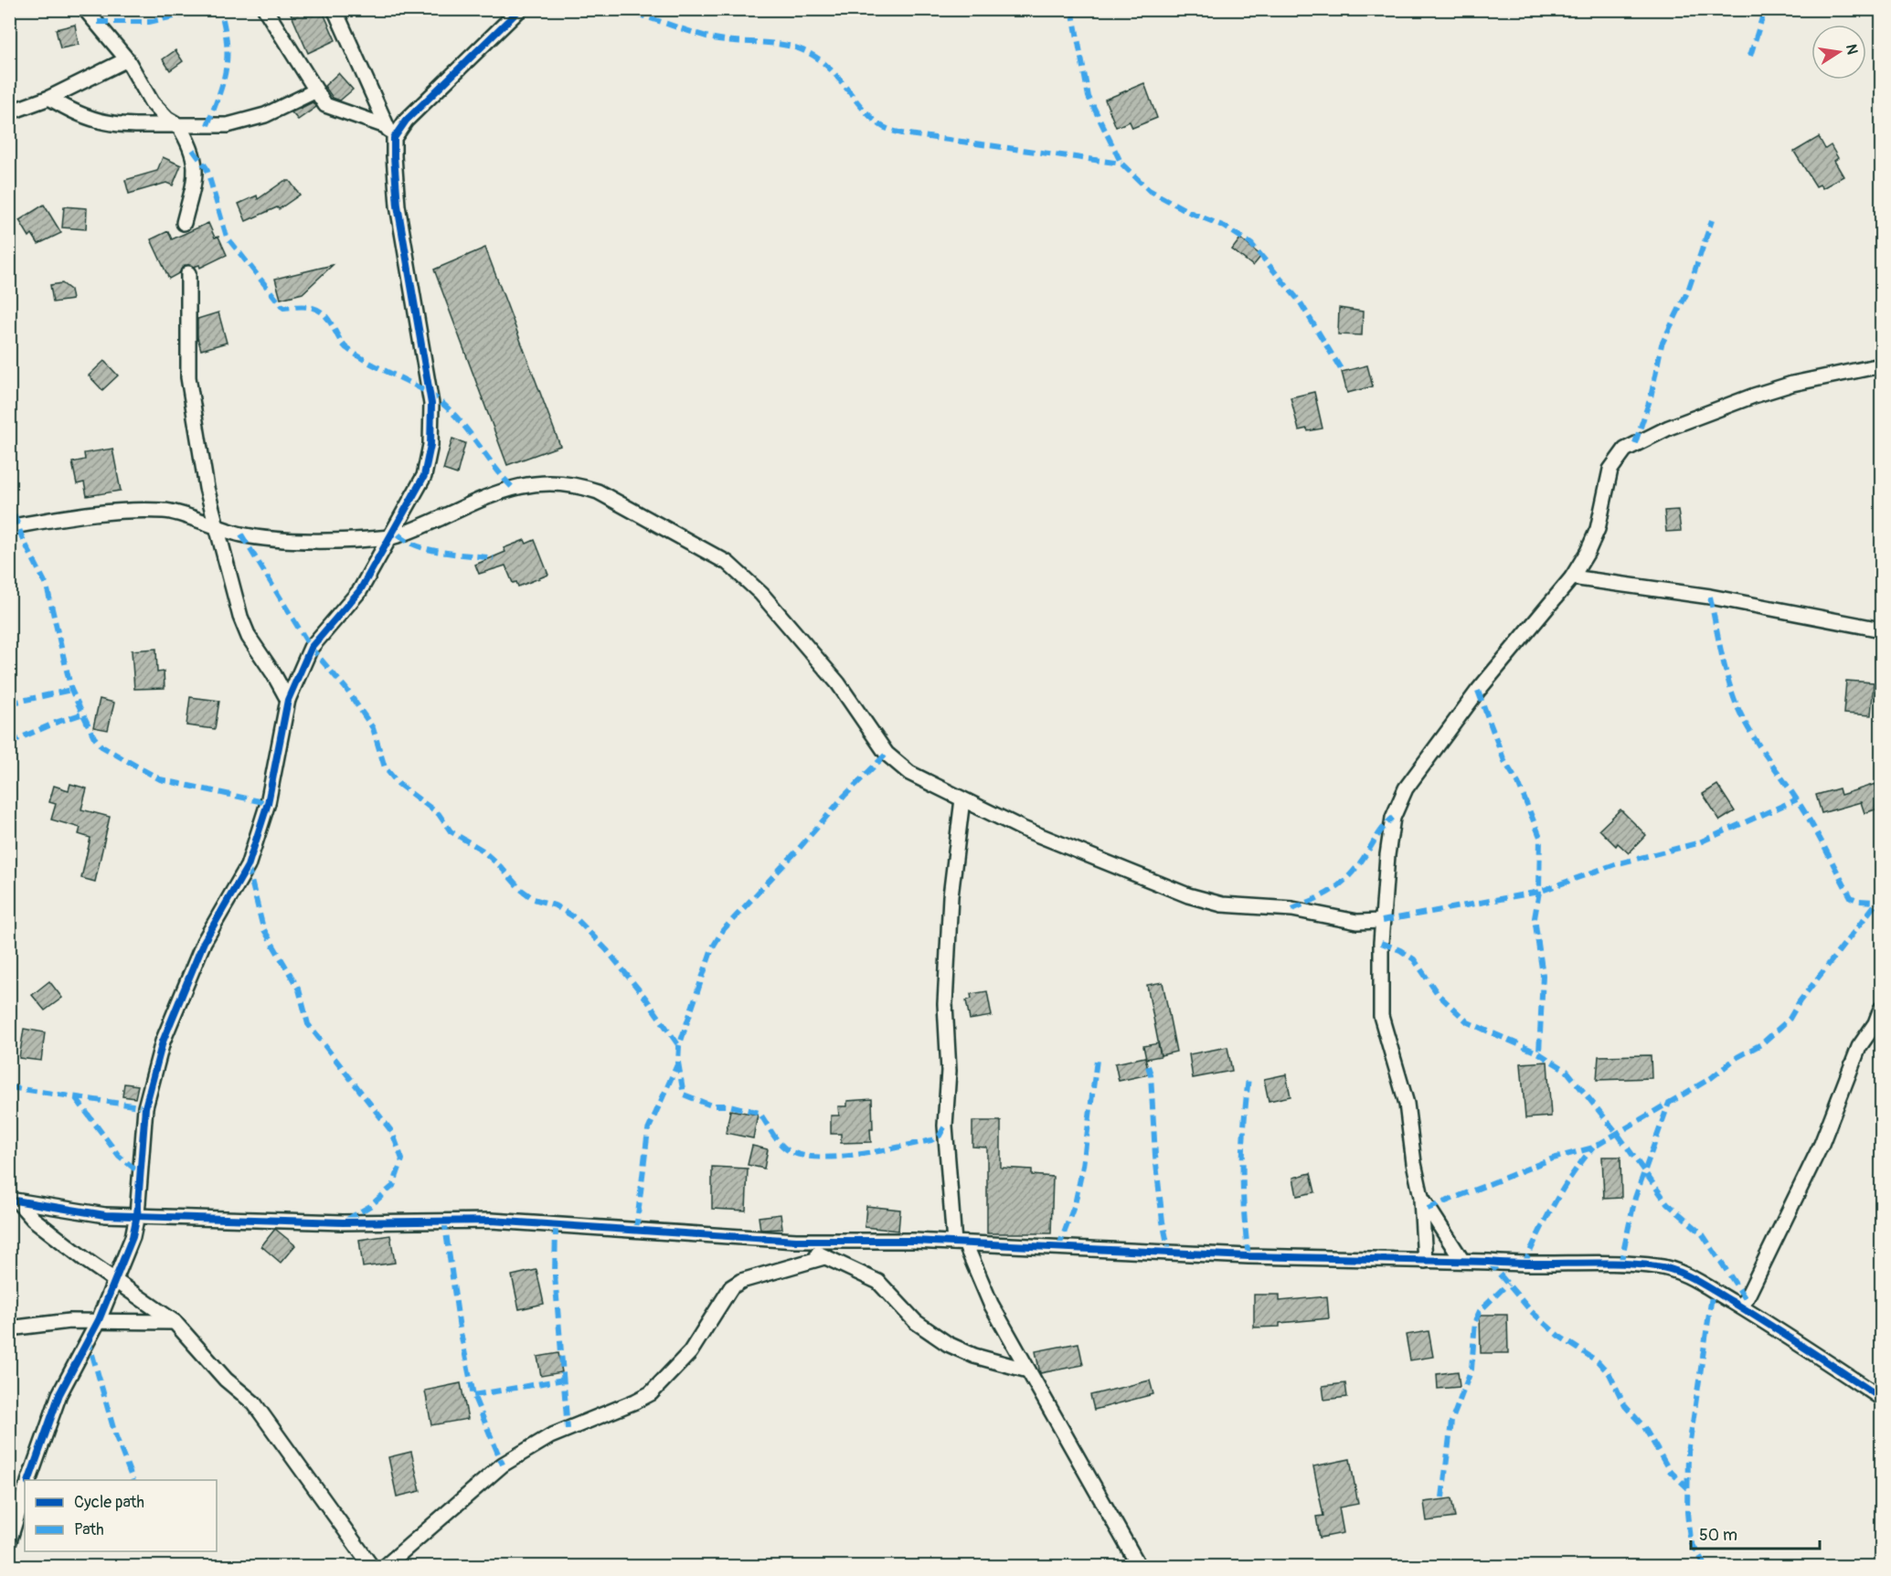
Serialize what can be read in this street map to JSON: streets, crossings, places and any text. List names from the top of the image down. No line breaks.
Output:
{"legend":["Cycle path","Path"],"scale_bar":"50 m","north":"right"}
